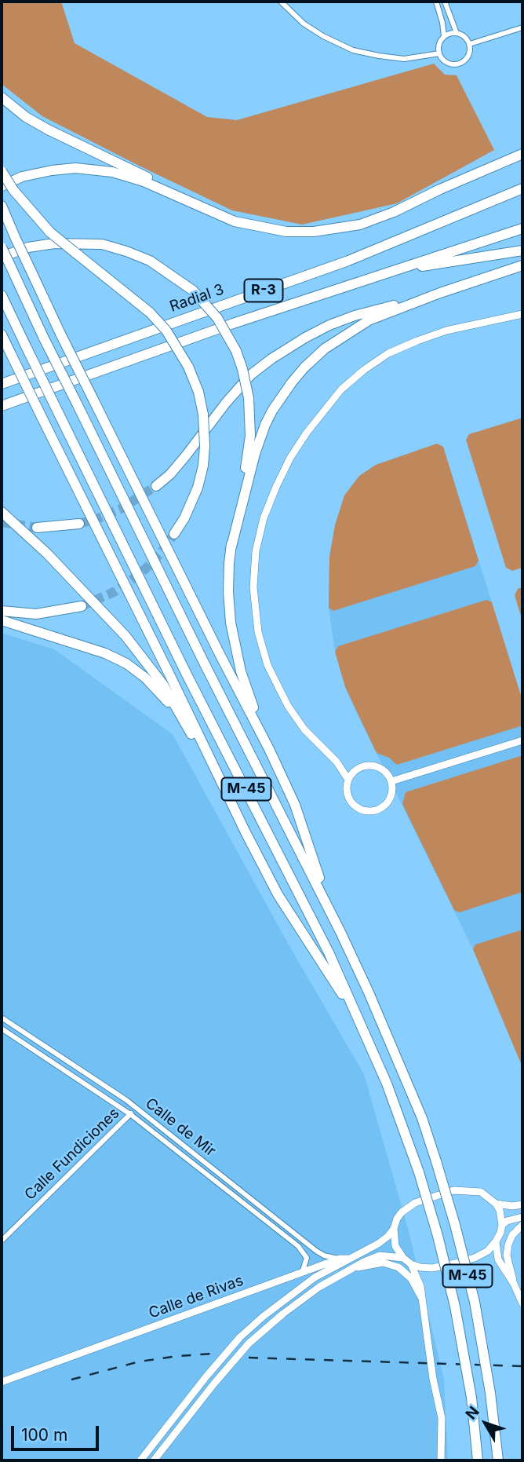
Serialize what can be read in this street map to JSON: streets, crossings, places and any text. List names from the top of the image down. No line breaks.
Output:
{"streets":{"highway":["R-3","Radial 3","M-45"],"street":["Calle de Mir","Calle Fundiciones","Calle de Rivas"]},"crossings":[["Calle de Mir","Calle Fundiciones"],["Calle de Mir","Calle de Rivas"]],"scale_bar":"100 m","north":"top left"}
